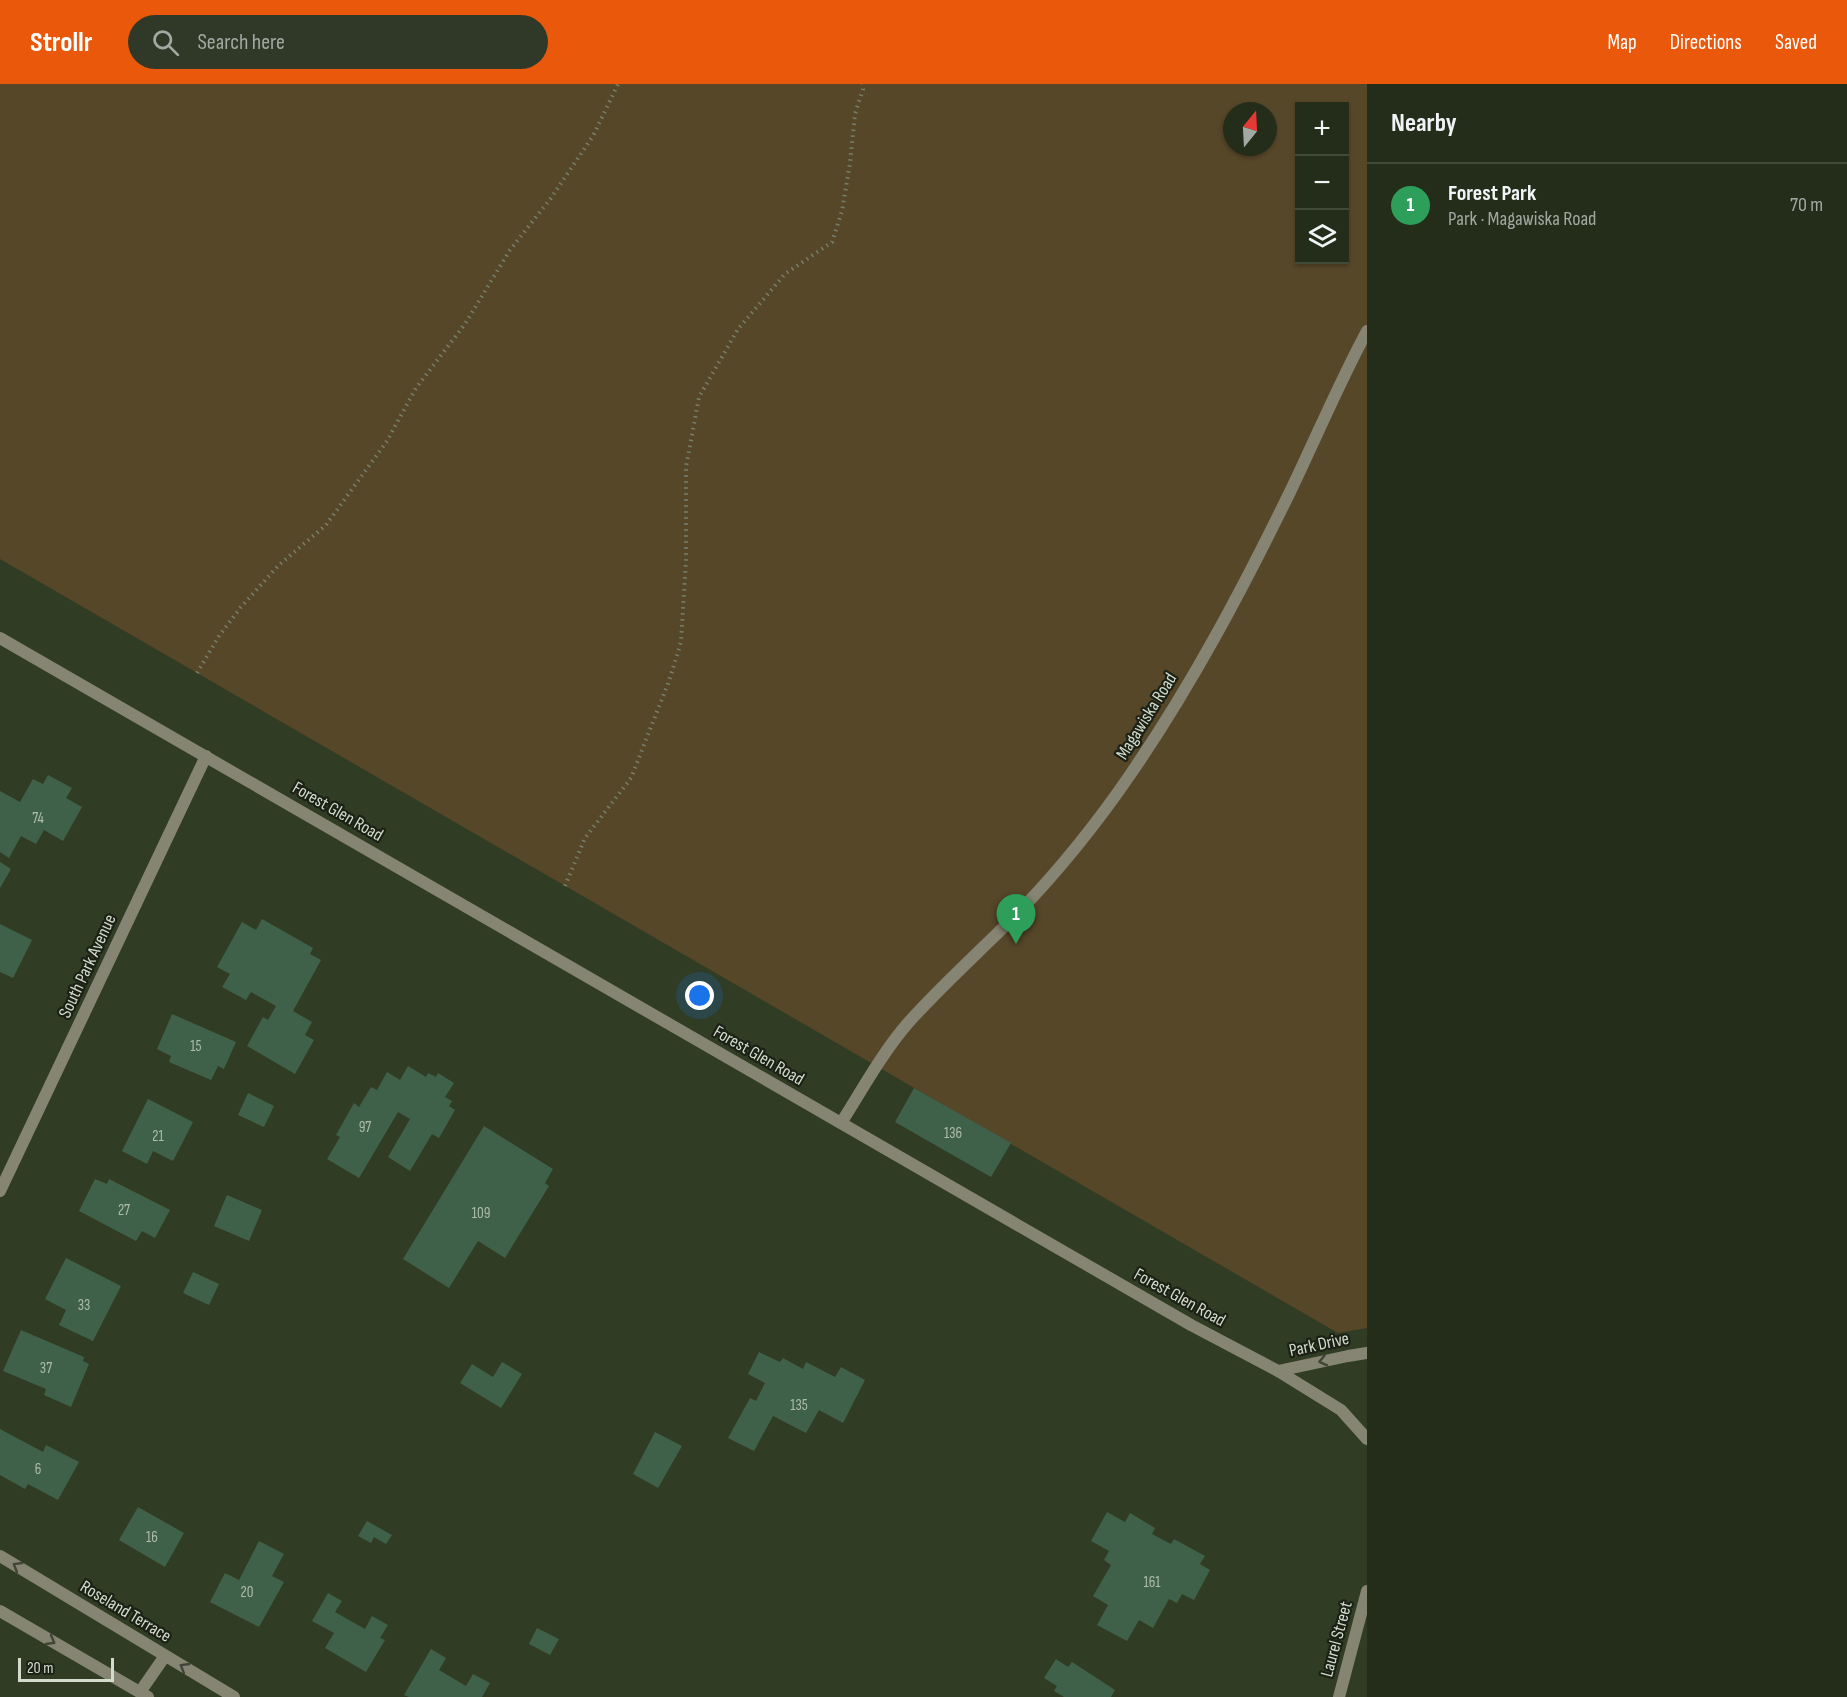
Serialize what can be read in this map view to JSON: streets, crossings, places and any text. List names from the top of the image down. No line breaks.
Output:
{"streets":{"street":["Magawiska Road","Forest Glen Road","South Park Avenue","Park Drive","Roseland Terrace","Laurel Street"]},"crossings":[["Magawiska Road","Forest Glen Road"],["Forest Glen Road","South Park Avenue"],["Forest Glen Road","Park Drive"]],"one_way":["Park Drive"],"house_numbers":["74","15","97","136","21","27","109","33","37","135","6","16","161","20"],"scale_bar":"20 m","north":"top","page":{"header":"Strollr","search":"Search here","nav":["Map","Directions","Saved"],"heading":"Nearby","map_buttons":["+","−"],"list":[{"mark":"1","name":"Forest Park","note":"Park · Magawiska Road","value":"70 m"}],"pins":"1","scale":"20 m"}}
